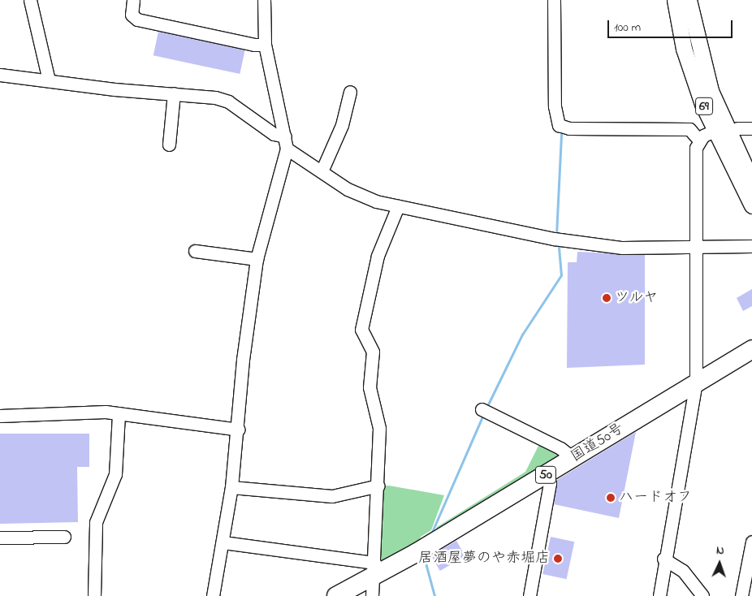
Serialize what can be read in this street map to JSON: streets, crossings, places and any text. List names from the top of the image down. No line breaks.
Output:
{"streets":{"highway":["国道50号","50"],"main road":["69"]},"places":["ツルヤ","ハードオフ","居酒屋夢のや赤堀店"],"scale_bar":"100 m","north":"top"}
